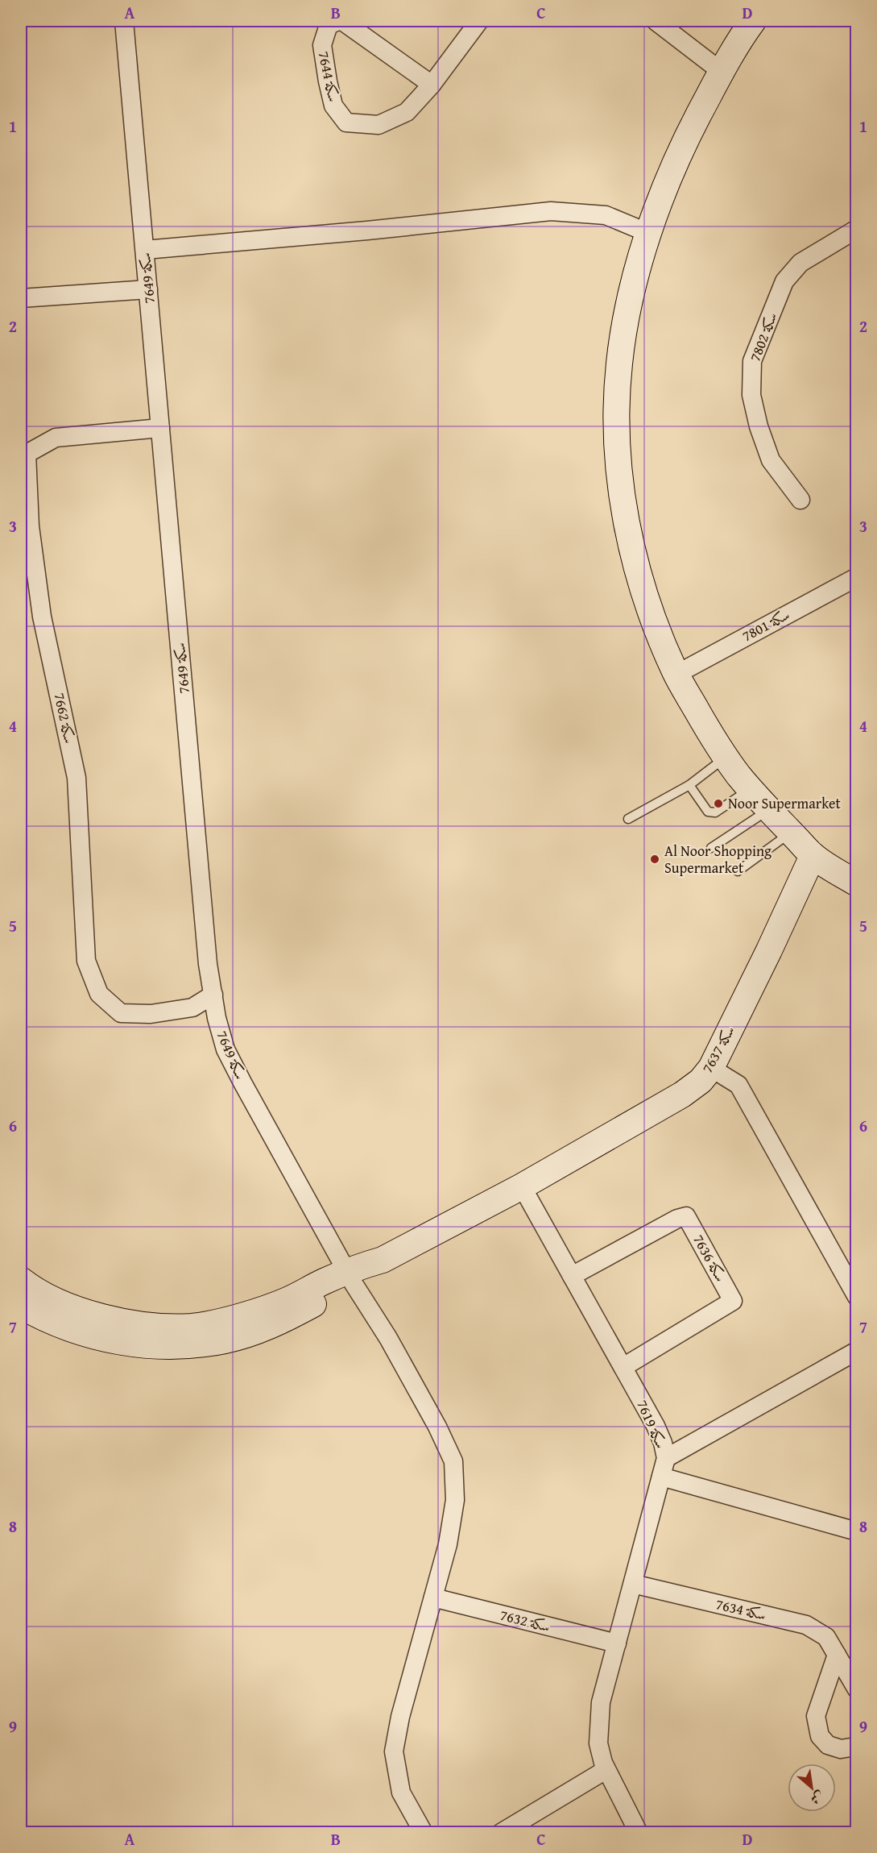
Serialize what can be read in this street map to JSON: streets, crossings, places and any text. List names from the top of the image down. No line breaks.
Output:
{"streets":{"street":["سكة 7644","سكة 7649","سكة 7802","سكة 7801","سكة 7662","سكة 7637","سكة 7636","سكة 7619","سكة 7634","سكة 7632"]},"crossings":[["سكة 7649","سكة 7662"],["سكة 7649","سكة 7632"],["سكة 7637","سكة 7619"],["سكة 7636","سكة 7619"],["سكة 7619","سكة 7634"],["سكة 7619","سكة 7632"]],"places":["Noor Supermarket","Al Noor Shopping Supermarket"],"north":"bottom right","grid":{"columns":["A","B","C","D"],"rows":["1","2","3","4","5","6","7","8","9"]}}
